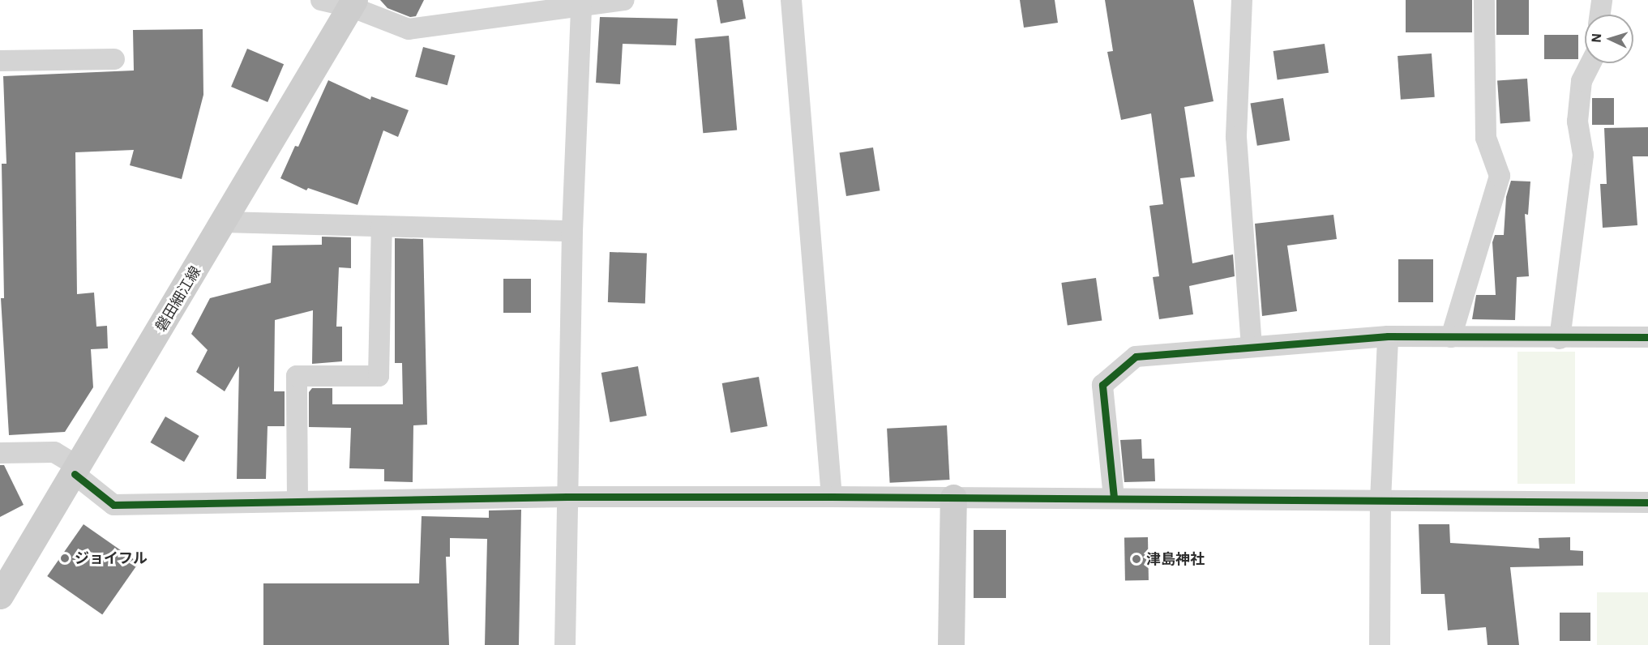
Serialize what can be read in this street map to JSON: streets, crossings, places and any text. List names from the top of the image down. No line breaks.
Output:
{"streets":{"main road":["磐田細江線"]},"places":["ジョイフル","津島神社"],"north":"left"}
